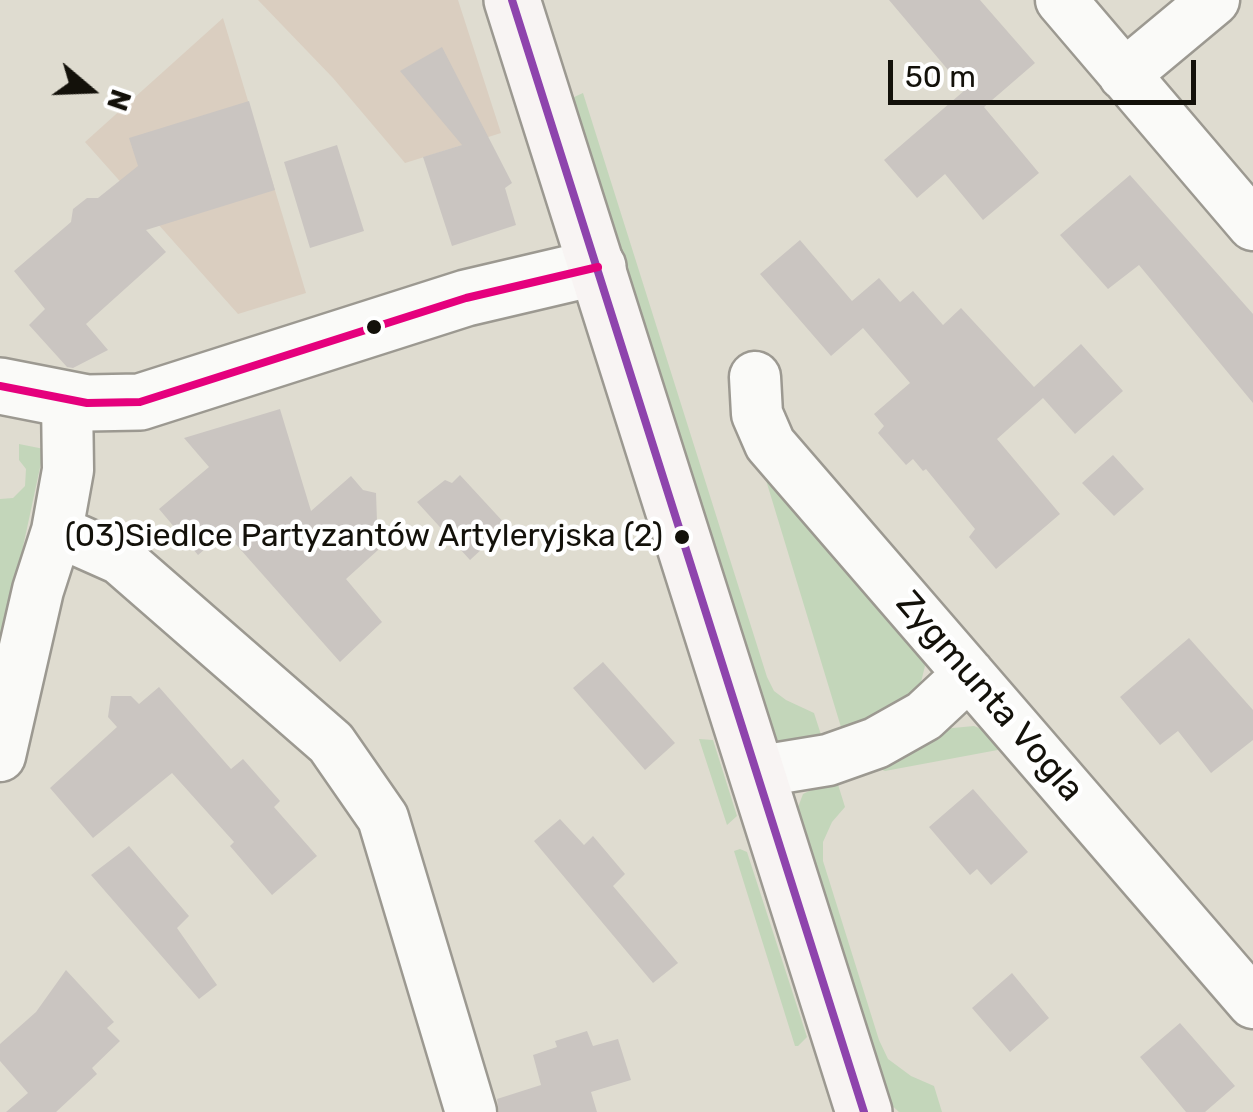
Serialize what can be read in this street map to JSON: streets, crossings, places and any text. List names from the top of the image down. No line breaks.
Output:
{"streets":{"street":["Zygmunta Vogla"]},"places":["(03)Siedlce Partyzantów Artyleryjska (2)"],"scale_bar":"50 m","north":"right"}
